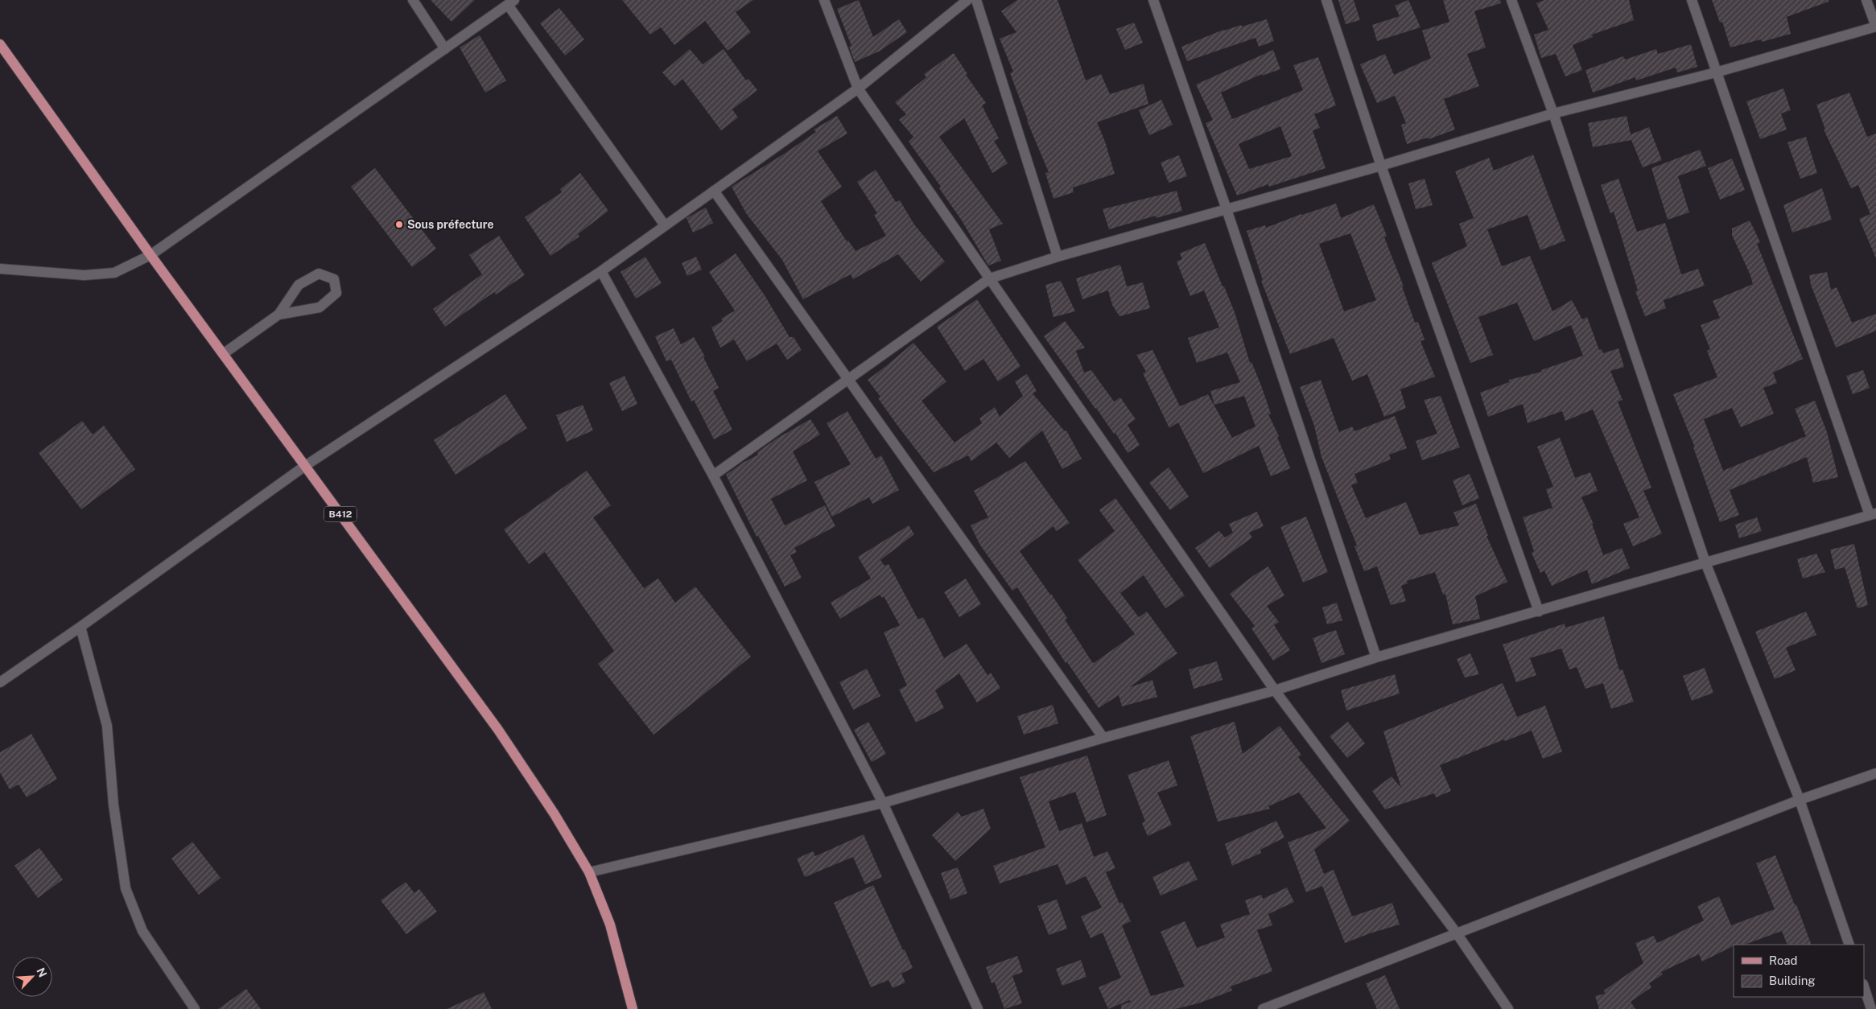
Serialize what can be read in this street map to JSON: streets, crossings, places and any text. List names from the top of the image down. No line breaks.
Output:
{"streets":{"main road":["B412"]},"places":["Sous préfecture"],"legend":["Road","Building"],"north":"top right"}
